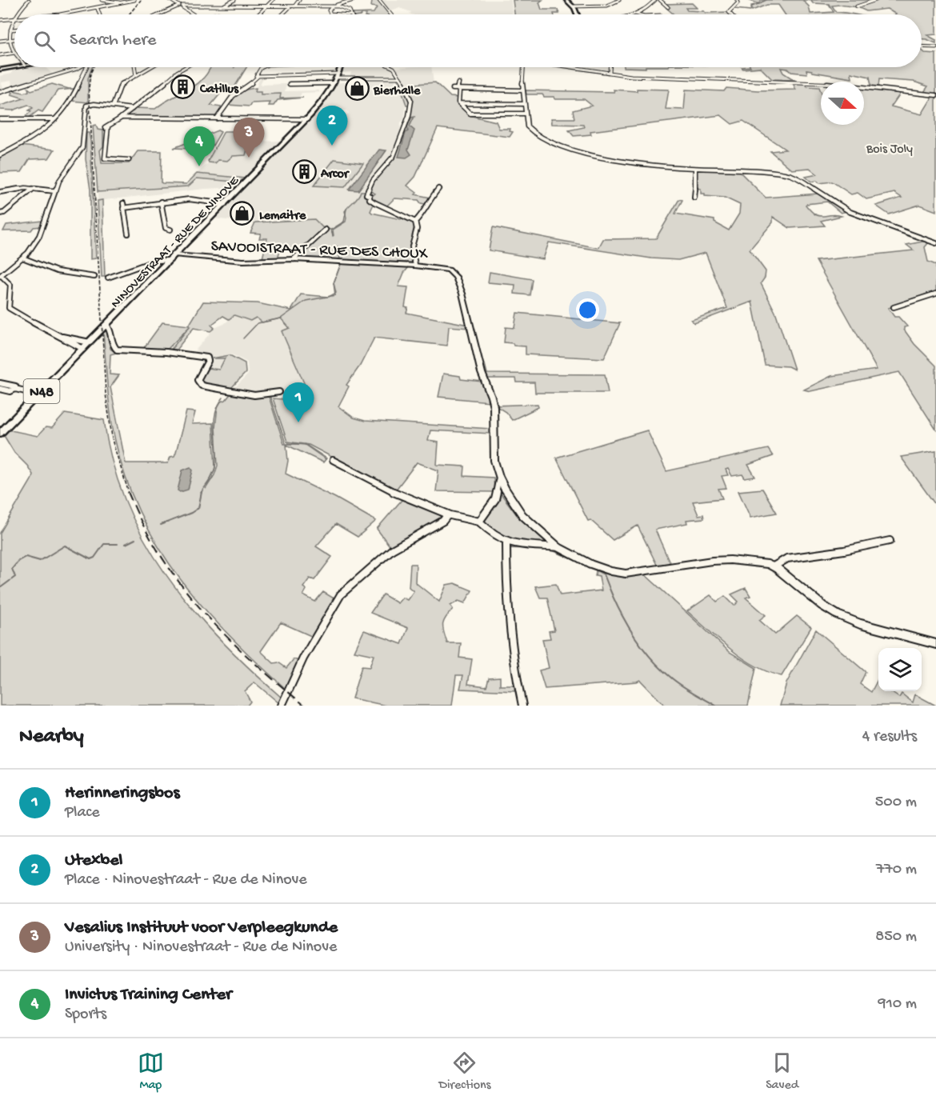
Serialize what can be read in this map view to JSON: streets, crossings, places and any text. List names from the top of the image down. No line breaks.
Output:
{"streets":{"main road":["NINOVESTRAAT - RUE DE NINOVE","SAVOOISTRAAT - RUE DES CHOUX","N48"]},"crossings":[["NINOVESTRAAT - RUE DE NINOVE","SAVOOISTRAAT - RUE DES CHOUX"],["NINOVESTRAAT - RUE DE NINOVE","N48"]],"parks":["Bois Joly"],"places":{"building":["Catillus","Arcor"],"shop":["Bierhalle","Lemaitre"]},"north":"right","page":{"search":"Search here","pins":["2","3","4","1"],"heading":["Nearby","4 results"],"list":[{"mark":"1","name":"Herinneringsbos","note":"Place","value":"500 m"},{"mark":"2","name":"Utexbel","note":"Place · Ninovestraat - Rue de Ninove","value":"770 m"},{"mark":"3","name":"Vesalius Instituut voor Verpleegkunde","note":"University · Ninovestraat - Rue de Ninove","value":"850 m"},{"mark":"4","name":"Invictus Training Center","note":"Sports","value":"910 m"}],"nav":["Map","Directions","Saved"]}}
